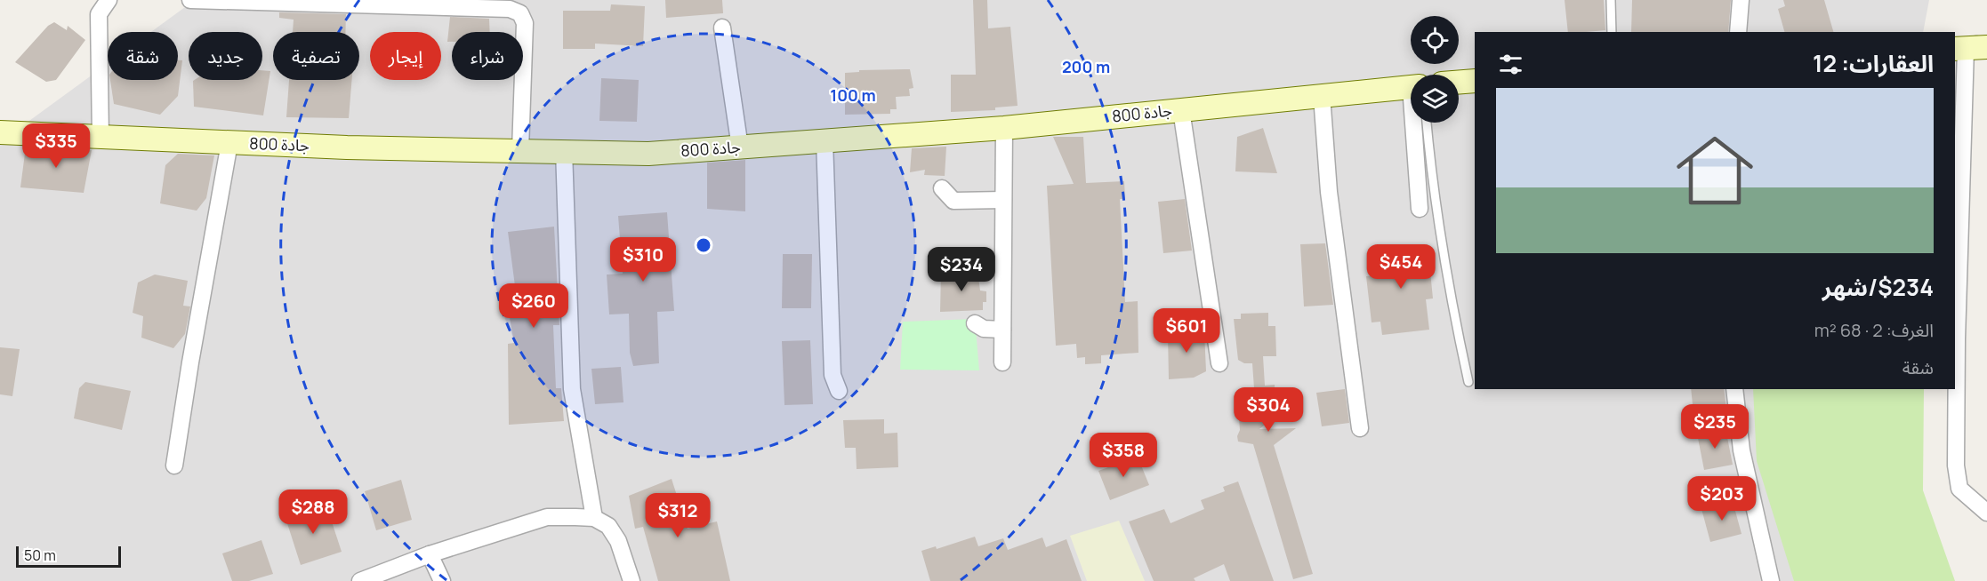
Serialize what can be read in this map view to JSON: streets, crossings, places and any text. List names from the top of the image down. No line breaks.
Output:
{"streets":{"main road":["جادة 800"]},"scale_bar":"50 m","page":{"chip":["شراء","إيجار","تصفية","جديد","شقة"],"heading":"العقارات: 12","list":[{"name":"$234/شهر","note":"الغرف: 2 · 68 m² · شقة"}],"price":["$335","$310","$454","$234","$260","$601","$304","$235","$358","$203","$288","$312"],"scale":"50 m"},"rings":["200 m","100 m"]}
